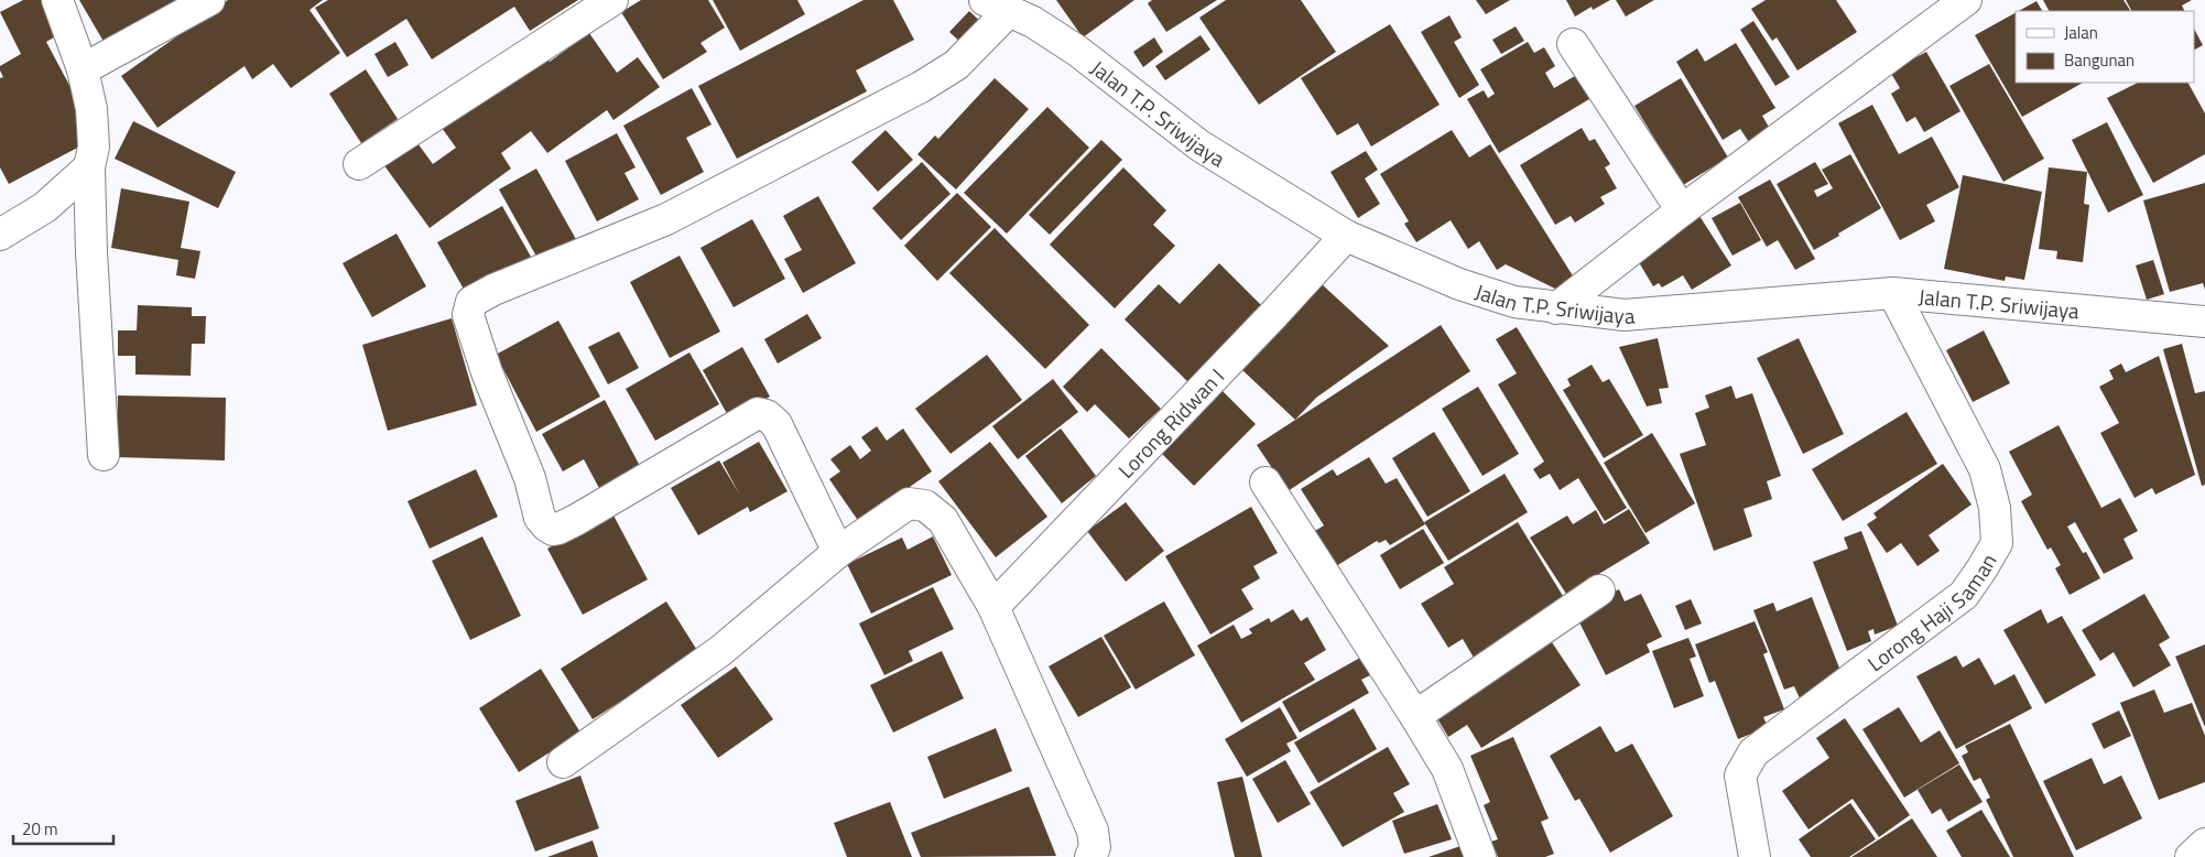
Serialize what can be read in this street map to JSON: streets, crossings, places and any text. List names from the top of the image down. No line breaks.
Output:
{"streets":{"street":["Jalan T.P. Sriwijaya","Lorong Ridwan I","Lorong Haji Saman"]},"crossings":[["Jalan T.P. Sriwijaya","Lorong Ridwan I"],["Jalan T.P. Sriwijaya","Lorong Haji Saman"]],"legend":["Jalan","Bangunan"],"scale_bar":"20 m"}
